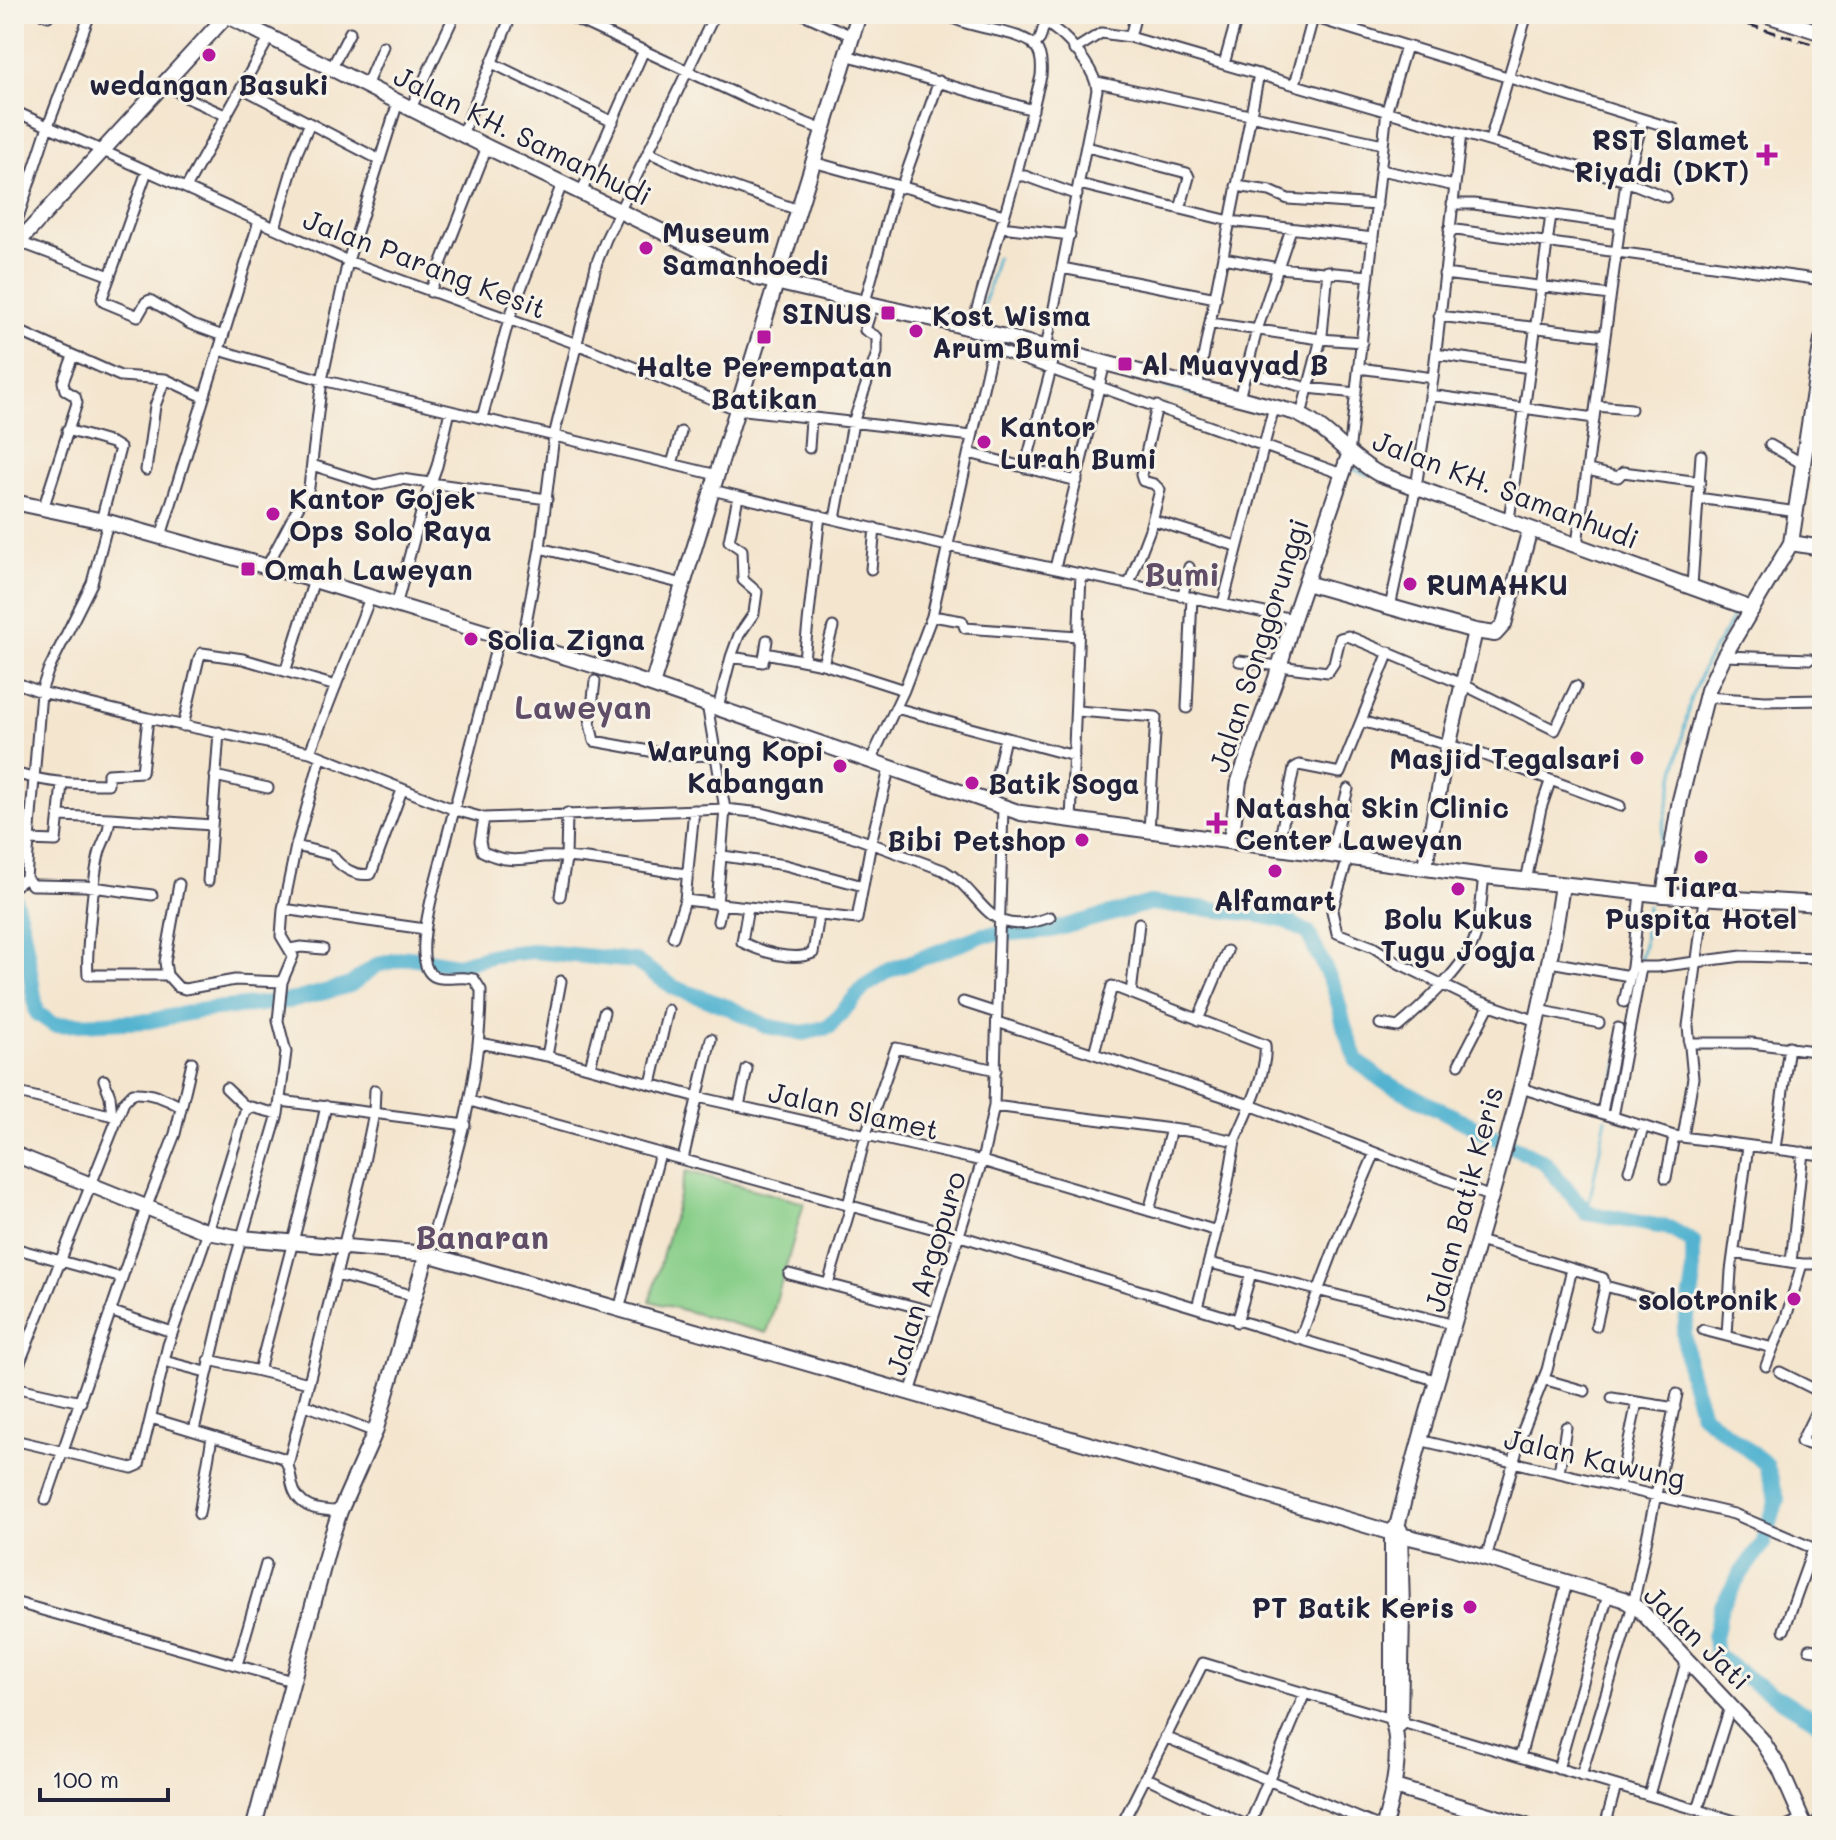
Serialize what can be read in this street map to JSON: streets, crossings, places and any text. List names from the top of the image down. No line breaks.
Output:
{"streets":{"street":["Jalan KH. Samanhudi","Jalan Parang Kesit","Jalan Songgorunggi","Jalan Slamet","Jalan Batik Keris","Jalan Argopuro","Jalan Kawung","Jalan Jati"]},"crossings":[["Jalan KH. Samanhudi","Jalan Songgorunggi"],["Jalan Slamet","Jalan Argopuro"],["Jalan Batik Keris","Jalan Kawung"],["Jalan Batik Keris","Jalan Jati"],["Jalan Argopuro","Jalan Jati"]],"districts":["Bumi","Laweyan","Banaran"],"places":{"other":["wedangan Basuki","Museum Samanhoedi","Kost Wisma Arum Bumi","Kantor Lurah Bumi","Kantor Gojek Ops Solo Raya","RUMAHKU","Solia Zigna","Masjid Tegalsari","Warung Kopi Kabangan","Batik Soga","Bibi Petshop","Tiara Puspita Hotel","Alfamart","Bolu Kukus Tugu Jogja","solotronik","PT Batik Keris"],"health":["RST Slamet Riyadi (DKT)","Natasha Skin Clinic Center Laweyan"],"transit":["SINUS","Halte Perempatan Batikan","Al Muayyad B","Omah Laweyan"]},"scale_bar":"100 m"}
